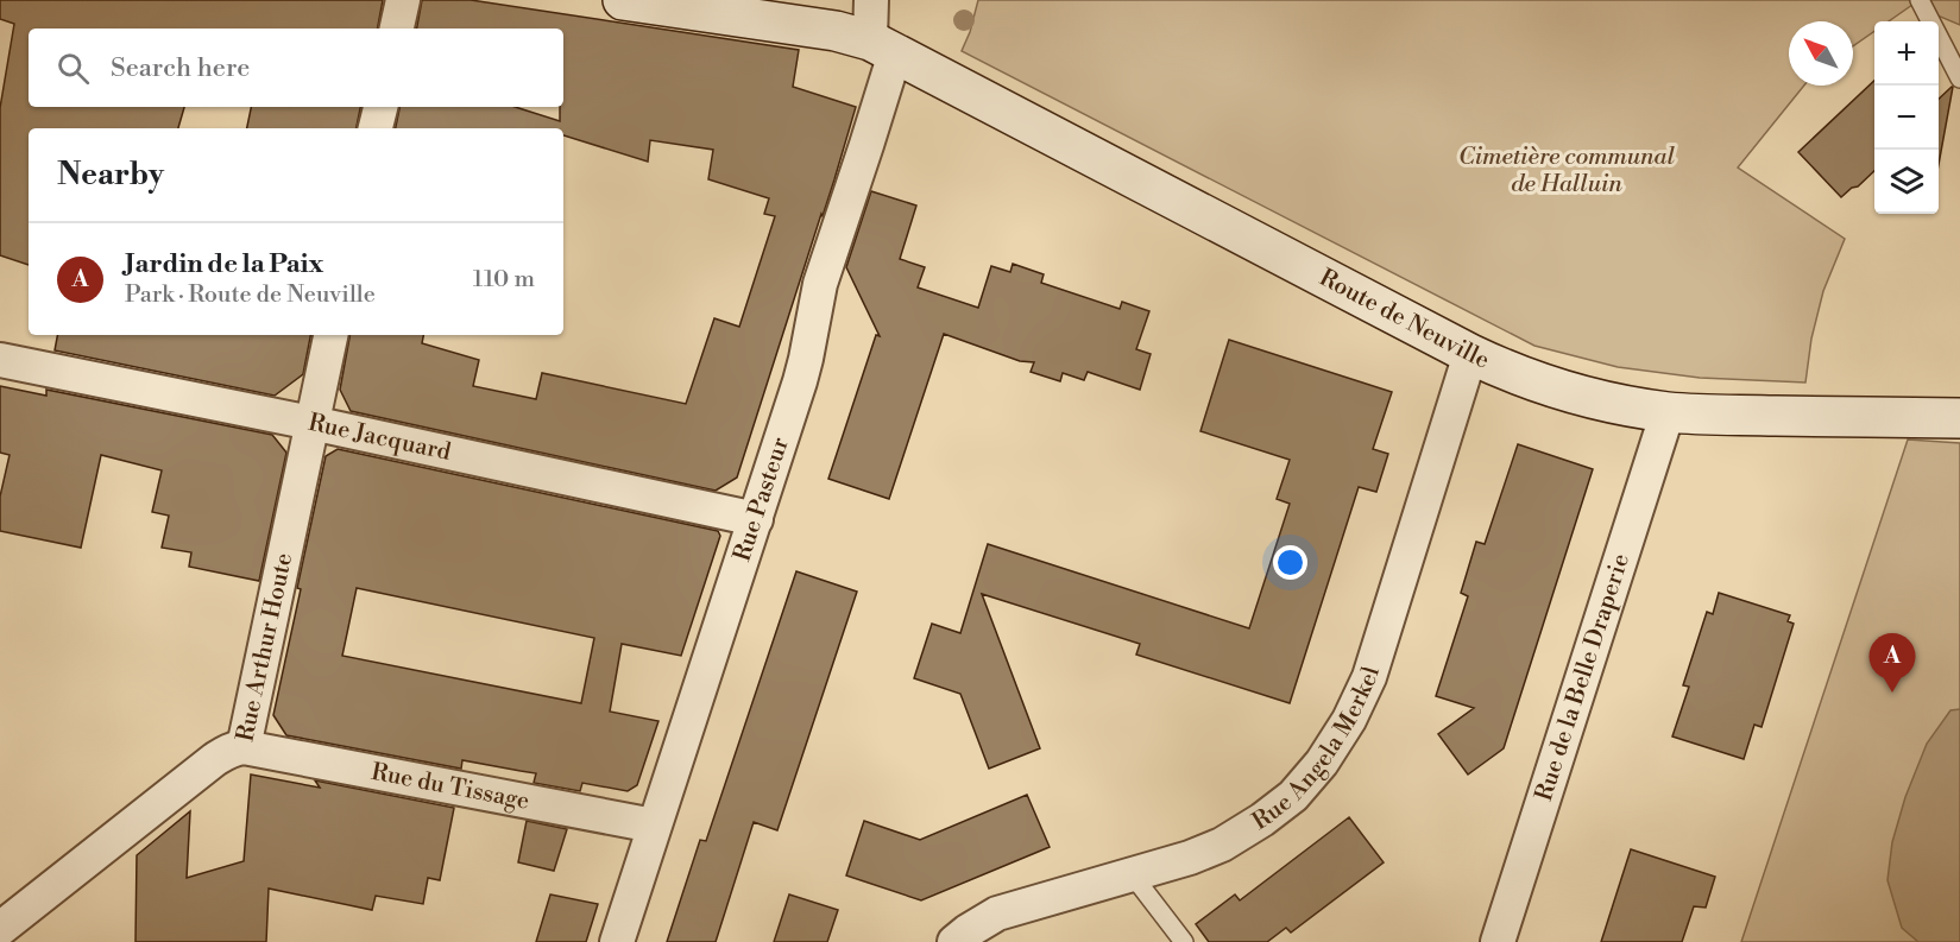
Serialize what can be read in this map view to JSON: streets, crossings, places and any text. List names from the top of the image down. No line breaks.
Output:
{"streets":{"street":["Route de Neuville","Rue Jacquard","Rue Pasteur","Rue Arthur Houte","Rue de la Belle Draperie","Rue Angela Merkel","Rue du Tissage"]},"crossings":[["Route de Neuville","Rue Pasteur"],["Route de Neuville","Rue de la Belle Draperie"],["Route de Neuville","Rue Angela Merkel"],["Rue Jacquard","Rue Pasteur"],["Rue Jacquard","Rue Arthur Houte"],["Rue Pasteur","Rue du Tissage"],["Rue Arthur Houte","Rue du Tissage"]],"parks":["Cimetière communal de Halluin"],"north":"top left","page":{"map_buttons":["+","−"],"search":"Search here","heading":"Nearby","list":[{"mark":"A","name":"Jardin de la Paix","note":"Park · Route de Neuville","value":"110 m"}],"pins":"A"}}
